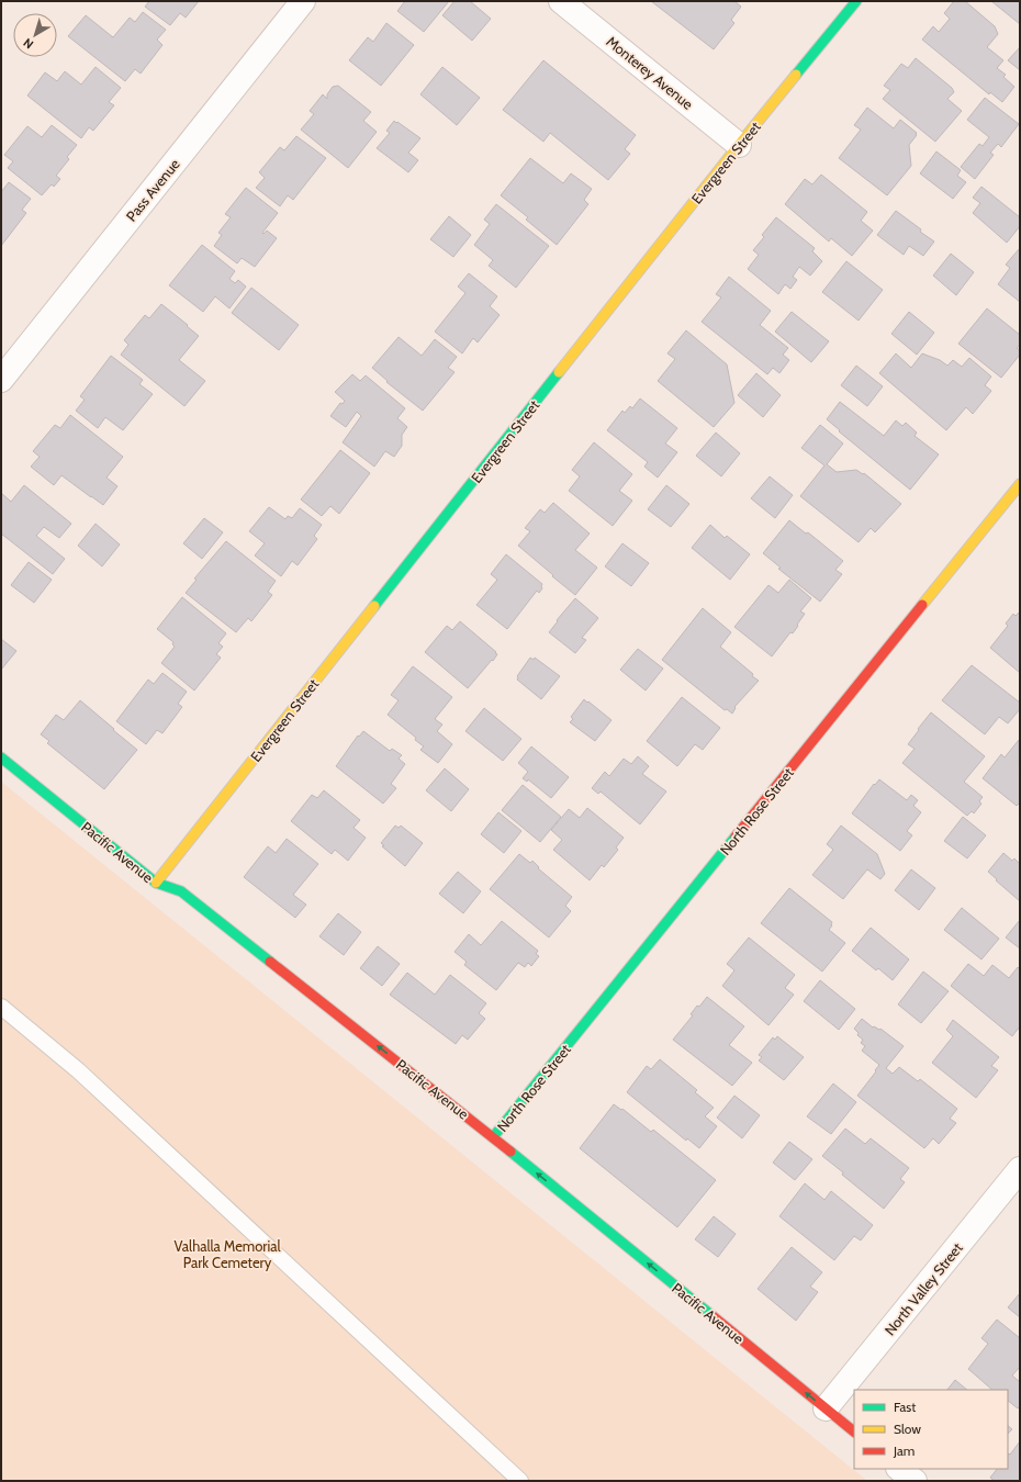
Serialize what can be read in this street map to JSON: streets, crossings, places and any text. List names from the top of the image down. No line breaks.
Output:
{"streets":{"street":["Monterey Avenue","Evergreen Street","Pass Avenue","North Rose Street","Pacific Avenue","North Valley Street"]},"crossings":[["Monterey Avenue","Evergreen Street"],["Evergreen Street","Pacific Avenue"],["North Rose Street","Pacific Avenue"],["Pacific Avenue","North Valley Street"]],"one_way":["Pacific Avenue"],"parks":["Valhalla Memorial Park Cemetery"],"legend":["Fast","Slow","Jam"],"north":"bottom left"}
